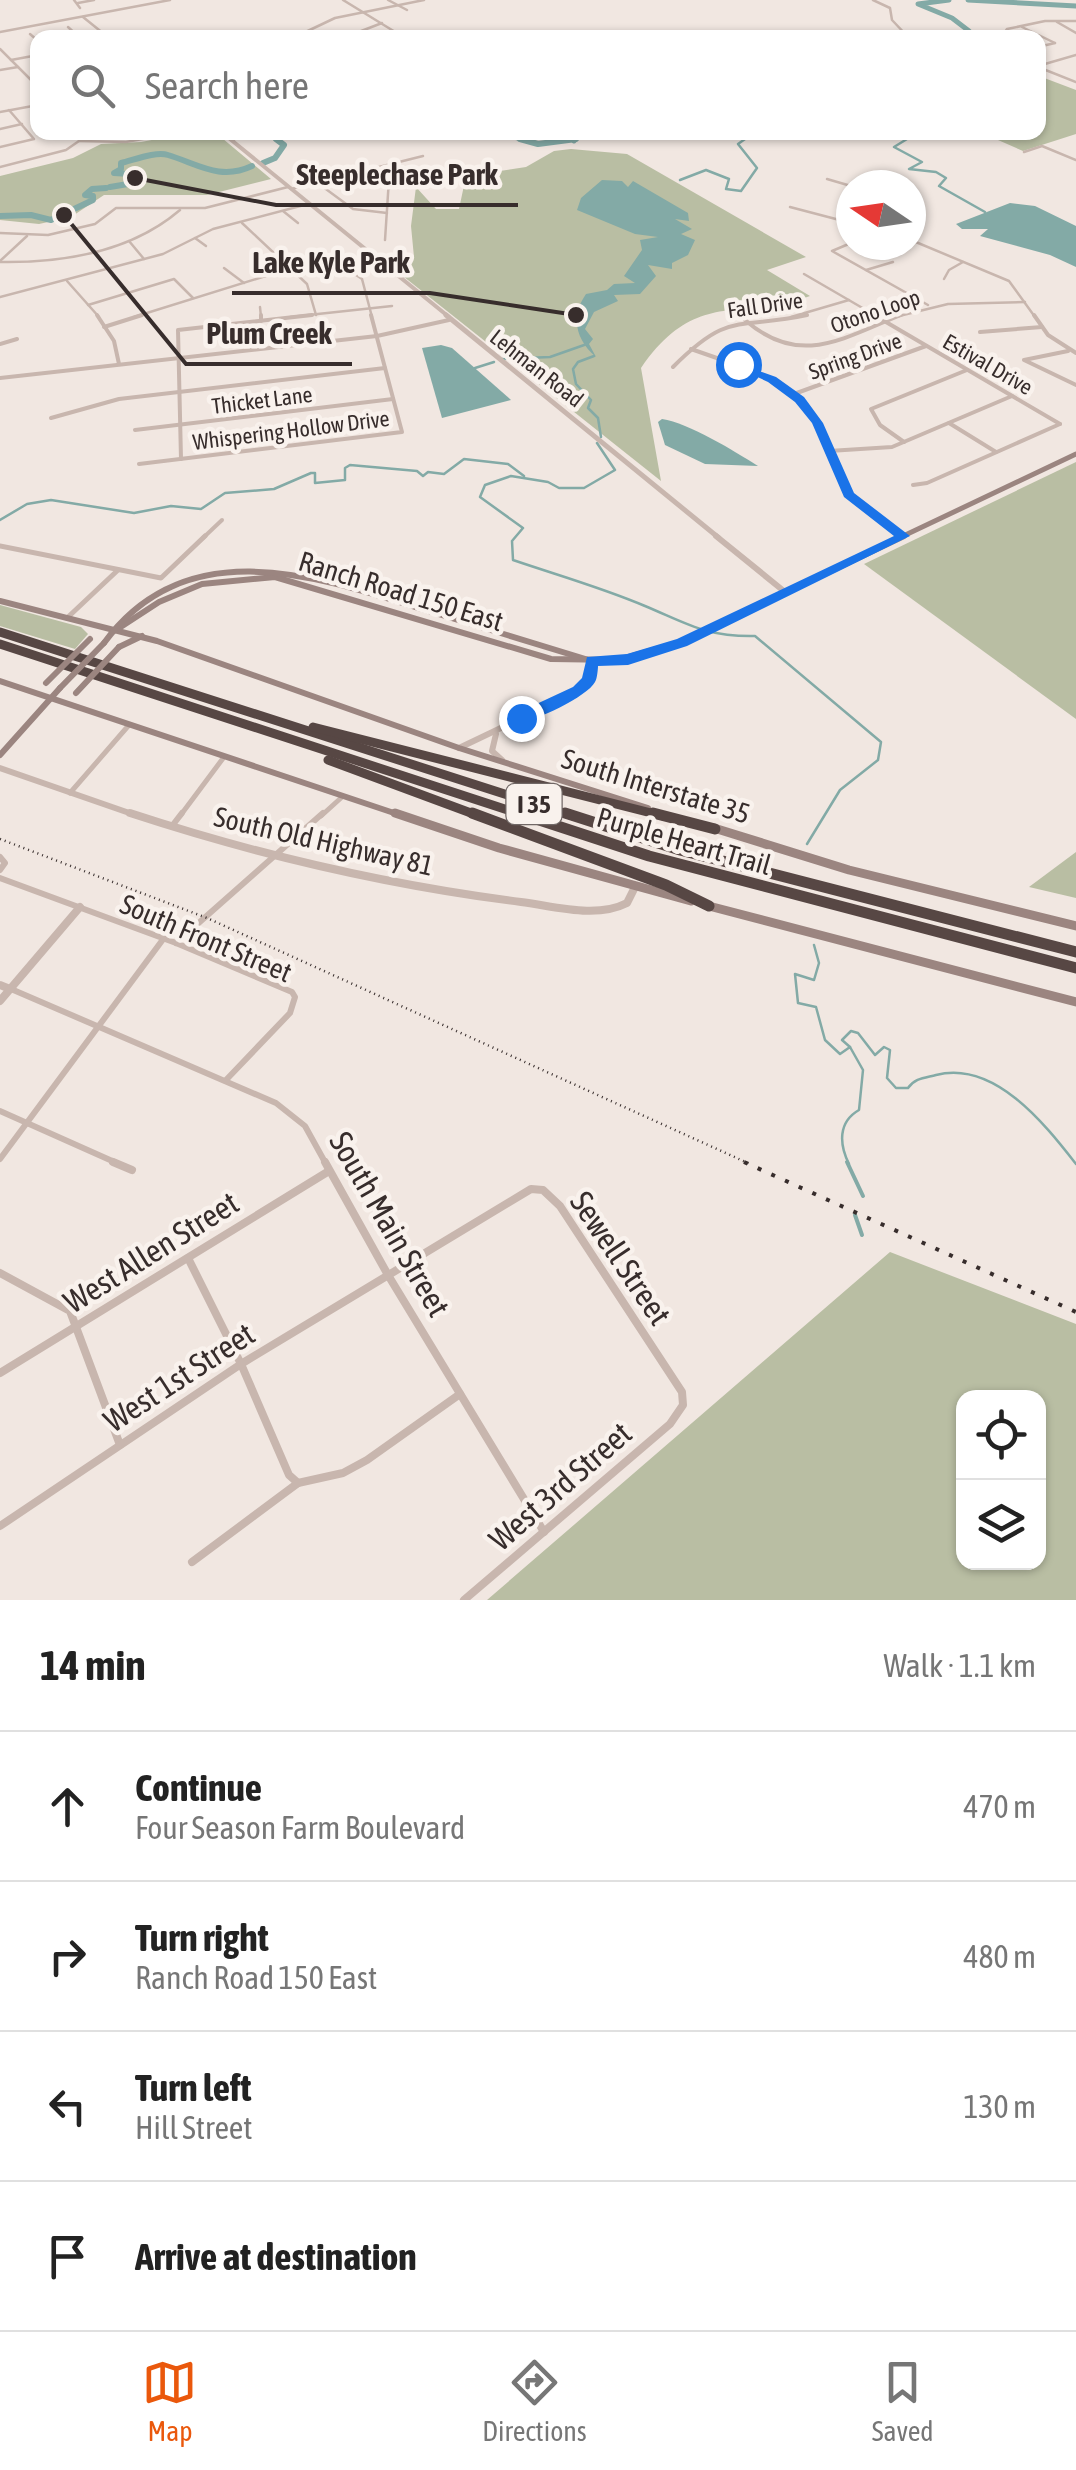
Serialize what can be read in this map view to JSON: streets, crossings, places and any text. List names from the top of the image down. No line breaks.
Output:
{"streets":{"highway":["I 35","Purple Heart Trail"],"main road":["Ranch Road 150 East","South Interstate 35"],"street":["Fall Drive","Otono Loop","Spring Drive","Estival Drive","Lehman Road","Thicket Lane","Whispering Hollow Drive","South Old Highway 81","South Front Street","South Main Street","West Allen Street","Sewell Street","West 1st Street","West 3rd Street"]},"crossings":[["Fall Drive","Otono Loop"],["Fall Drive","Estival Drive"],["Otono Loop","Estival Drive"],["Spring Drive","Estival Drive"],["Lehman Road","Ranch Road 150 East"],["Thicket Lane","Whispering Hollow Drive"],["Ranch Road 150 East","South Interstate 35"],["South Front Street","South Main Street"],["South Main Street","West Allen Street"],["South Main Street","Sewell Street"],["South Main Street","West 1st Street"],["South Main Street","West 3rd Street"],["Sewell Street","West 1st Street"],["Sewell Street","West 3rd Street"]],"places":["Steeplechase Park","Plum Creek","Lake Kyle Park"],"north":"left","page":{"search":"Search here","heading":["14 min","Walk · 1.1 km"],"list":[["Continue","Four Season Farm Boulevard","470 m"],["Turn right","Ranch Road 150 East","480 m"],["Turn left","Hill Street","130 m"],"Arrive at destination"],"nav":["Map","Directions","Saved"]}}
